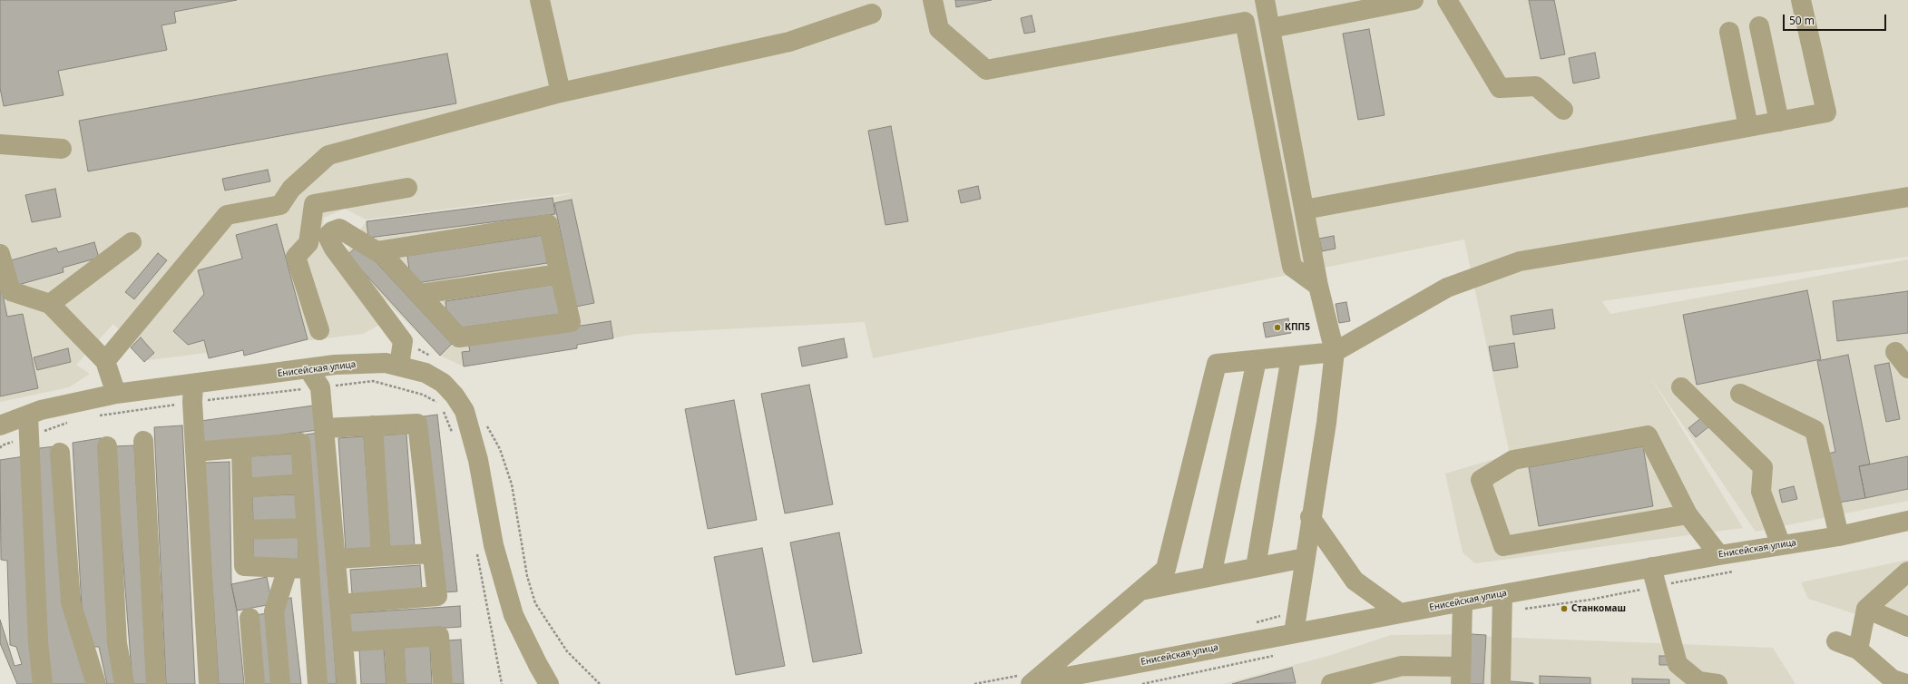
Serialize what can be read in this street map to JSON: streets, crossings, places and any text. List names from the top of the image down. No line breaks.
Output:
{"streets":{"street":["Енисейская улица"]},"places":["КПП5","Станкомаш"],"scale_bar":"50 m"}
